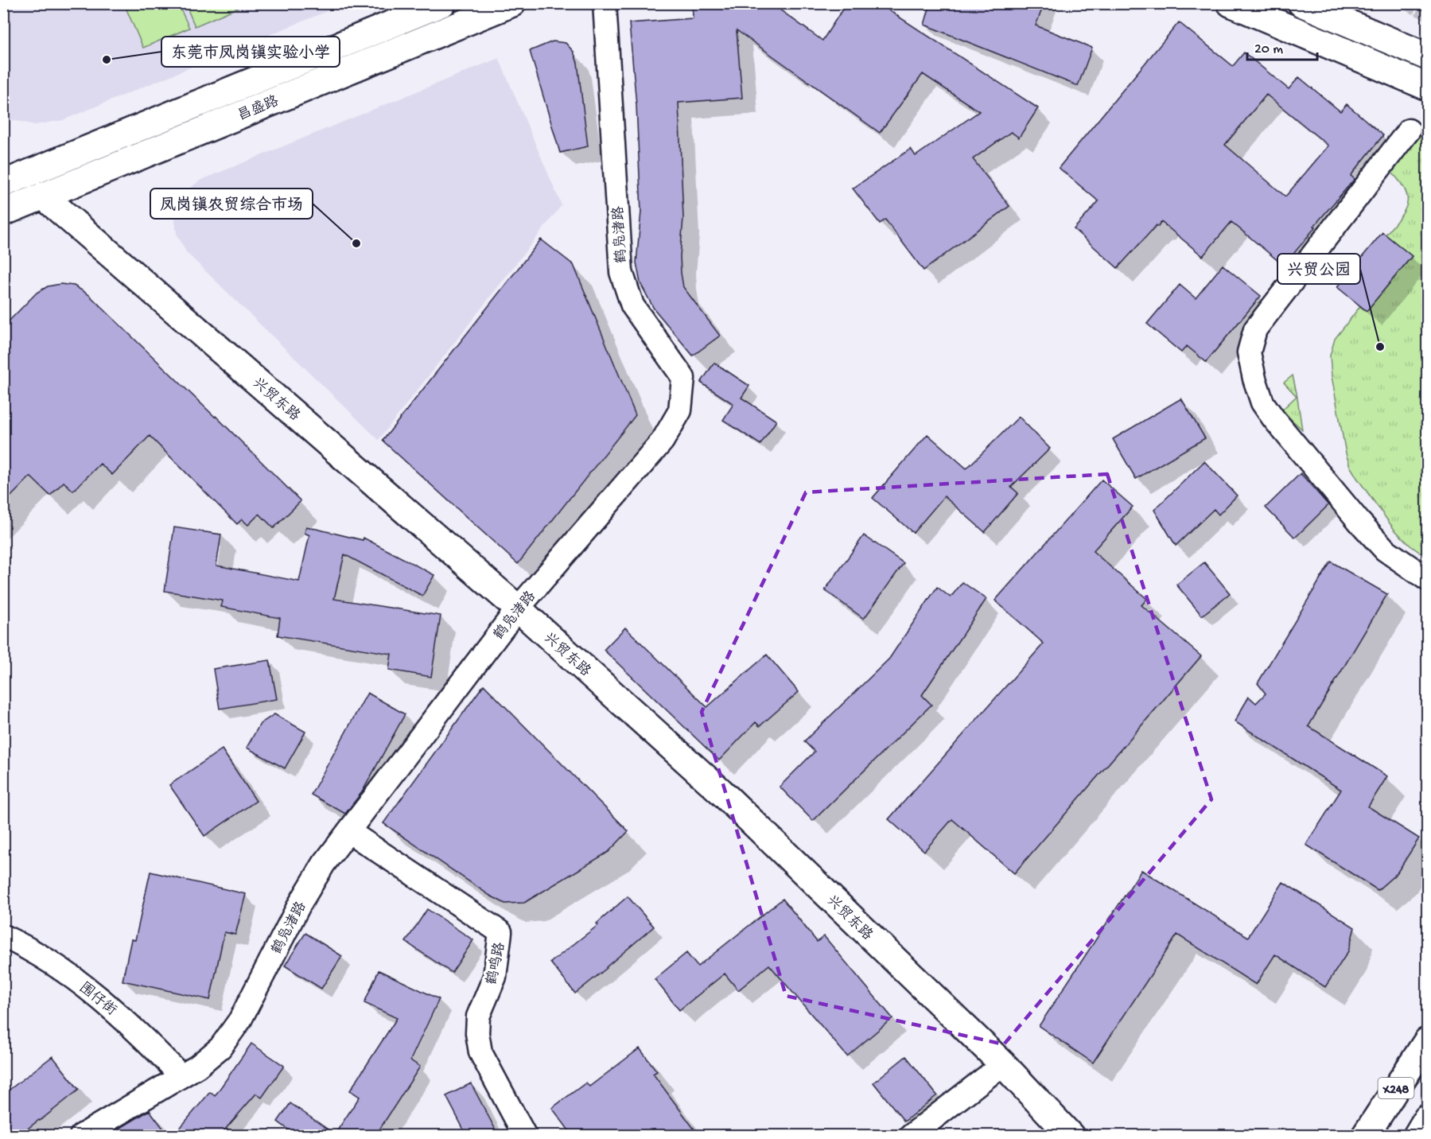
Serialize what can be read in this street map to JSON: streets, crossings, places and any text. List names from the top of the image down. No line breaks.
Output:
{"streets":{"street":["昌盛路","鹤凫渚路","兴贸东路","鹤鸣路","围仔街","X248"]},"crossings":[["昌盛路","兴贸东路"],["鹤凫渚路","兴贸东路"],["鹤凫渚路","鹤鸣路"],["鹤凫渚路","围仔街"]],"places":["东莞市凤岗镇实验小学","凤岗镇农贸综合市场","兴贸公园"],"scale_bar":"20 m"}
